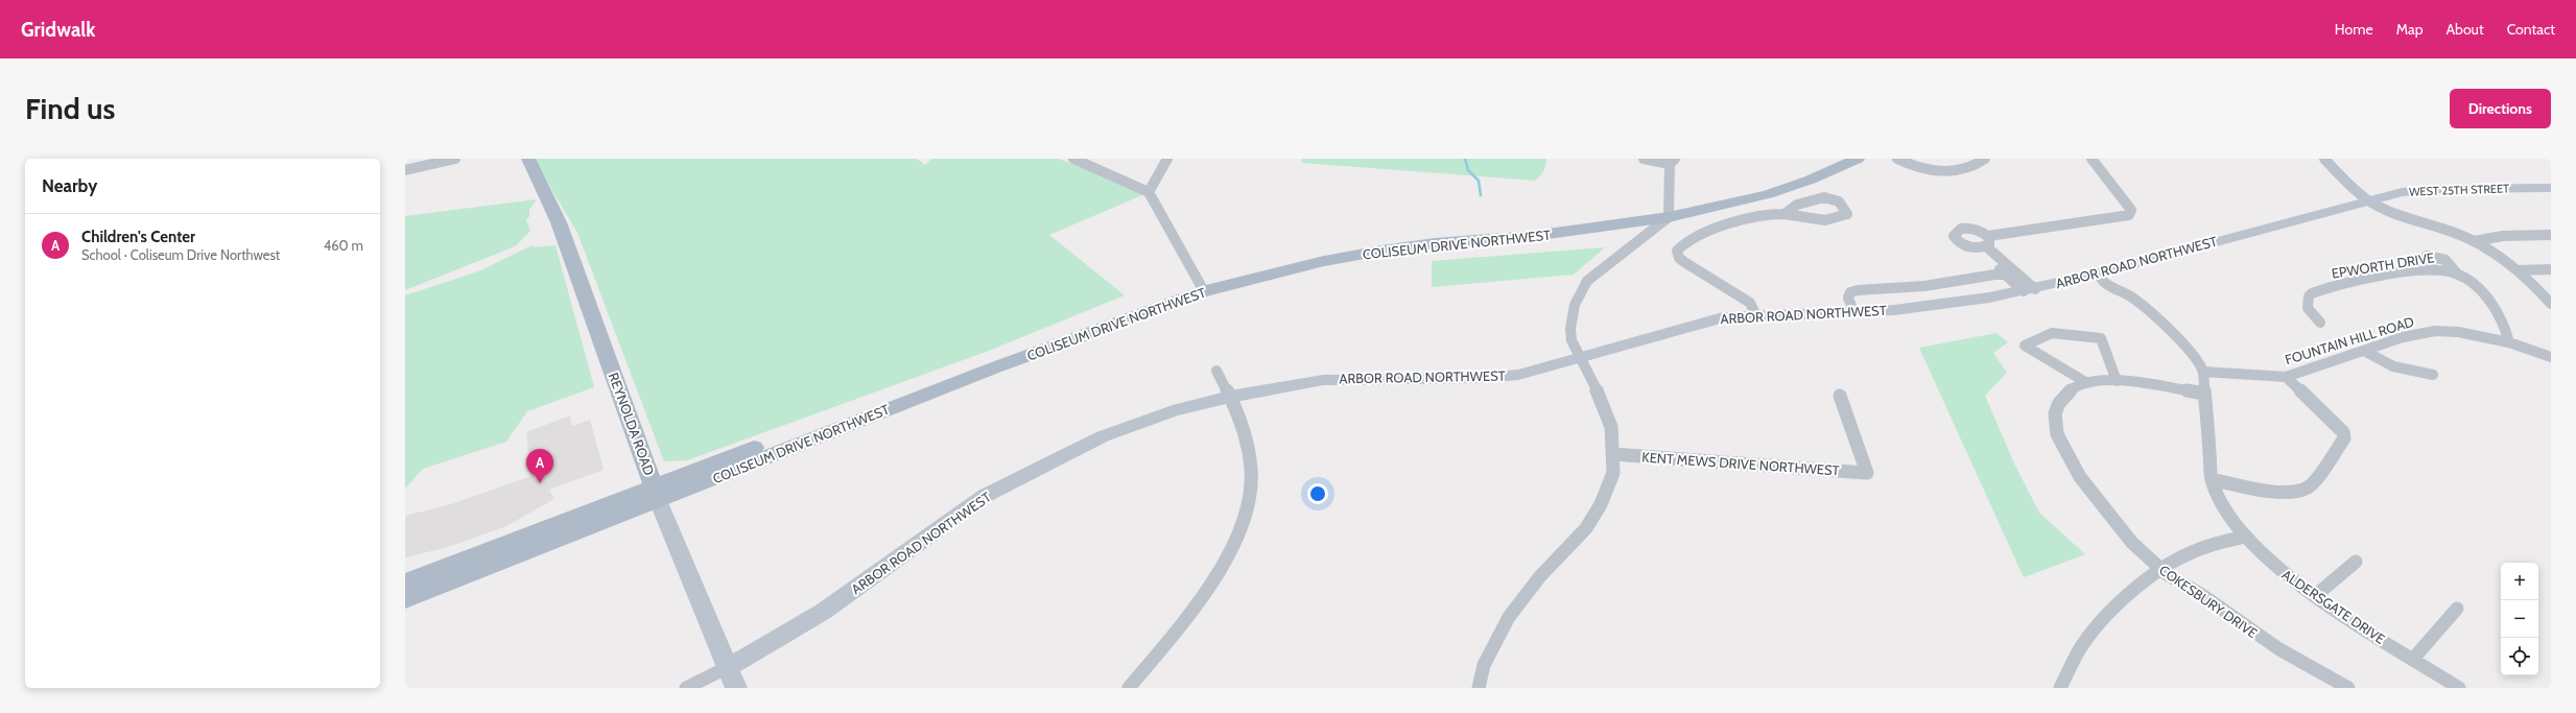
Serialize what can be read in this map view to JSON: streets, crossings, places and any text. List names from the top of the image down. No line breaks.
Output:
{"streets":{"main road":["COLISEUM DRIVE NORTHWEST","REYNOLDA ROAD"],"street":["WEST 25TH STREET","ARBOR ROAD NORTHWEST","EPWORTH DRIVE","FOUNTAIN HILL ROAD","KENT MEWS DRIVE NORTHWEST","COKESBURY DRIVE","ALDERSGATE DRIVE"]},"crossings":[["WEST 25TH STREET","ARBOR ROAD NORTHWEST"],["COLISEUM DRIVE NORTHWEST","REYNOLDA ROAD"],["ARBOR ROAD NORTHWEST","REYNOLDA ROAD"],["EPWORTH DRIVE","FOUNTAIN HILL ROAD"],["FOUNTAIN HILL ROAD","ALDERSGATE DRIVE"],["COKESBURY DRIVE","ALDERSGATE DRIVE"]],"page":{"header":"Gridwalk","nav":["Home","Map","About","Contact"],"buttons":"Directions","title":"Find us","heading":"Nearby","list":[{"mark":"A","name":"Children's Center","note":"School · Coliseum Drive Northwest","value":"460 m"}],"pins":"A","map_buttons":["+","−"]}}
